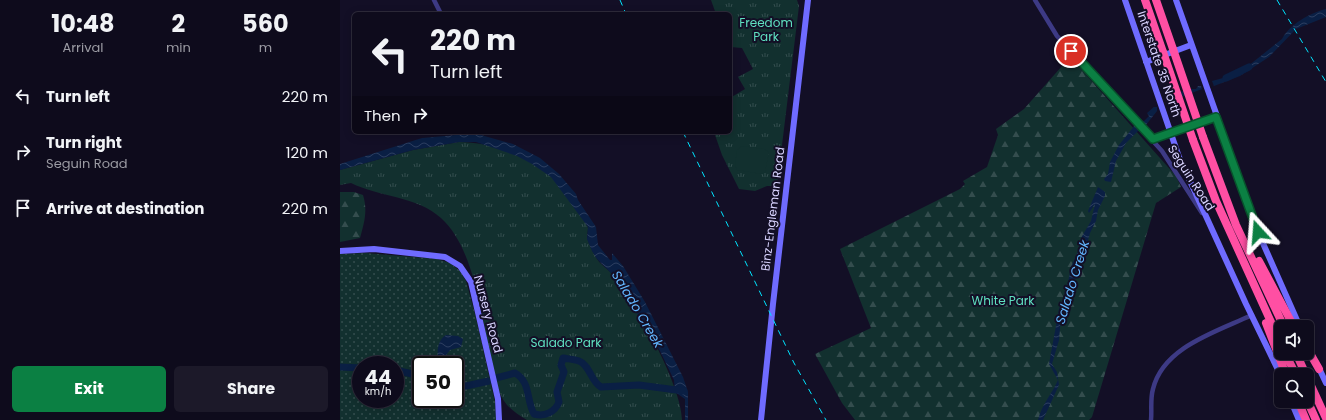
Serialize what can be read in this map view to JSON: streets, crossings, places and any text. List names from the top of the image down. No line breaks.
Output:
{"streets":{"main road":["Interstate 35 North","Binz-Engleman Road","Nursery Road"],"street":["Seguin Road"]},"crossings":[["Interstate 35 North","Seguin Road"]],"water":["Salado Creek"],"parks":["Freedom Park","White Park","Salado Park"],"page":{"eta":["10:48","Arrival","2","min","560","m"],"turn":["220 m","Turn left"],"list":[{"name":"Turn left","value":"220 m"},{"name":"Turn right","note":"Seguin Road","value":"120 m"},{"name":"Arrive at destination","value":"220 m"}],"then":"Then","speed":"44 km/h","limit":"50","buttons":["Exit","Share"]}}
